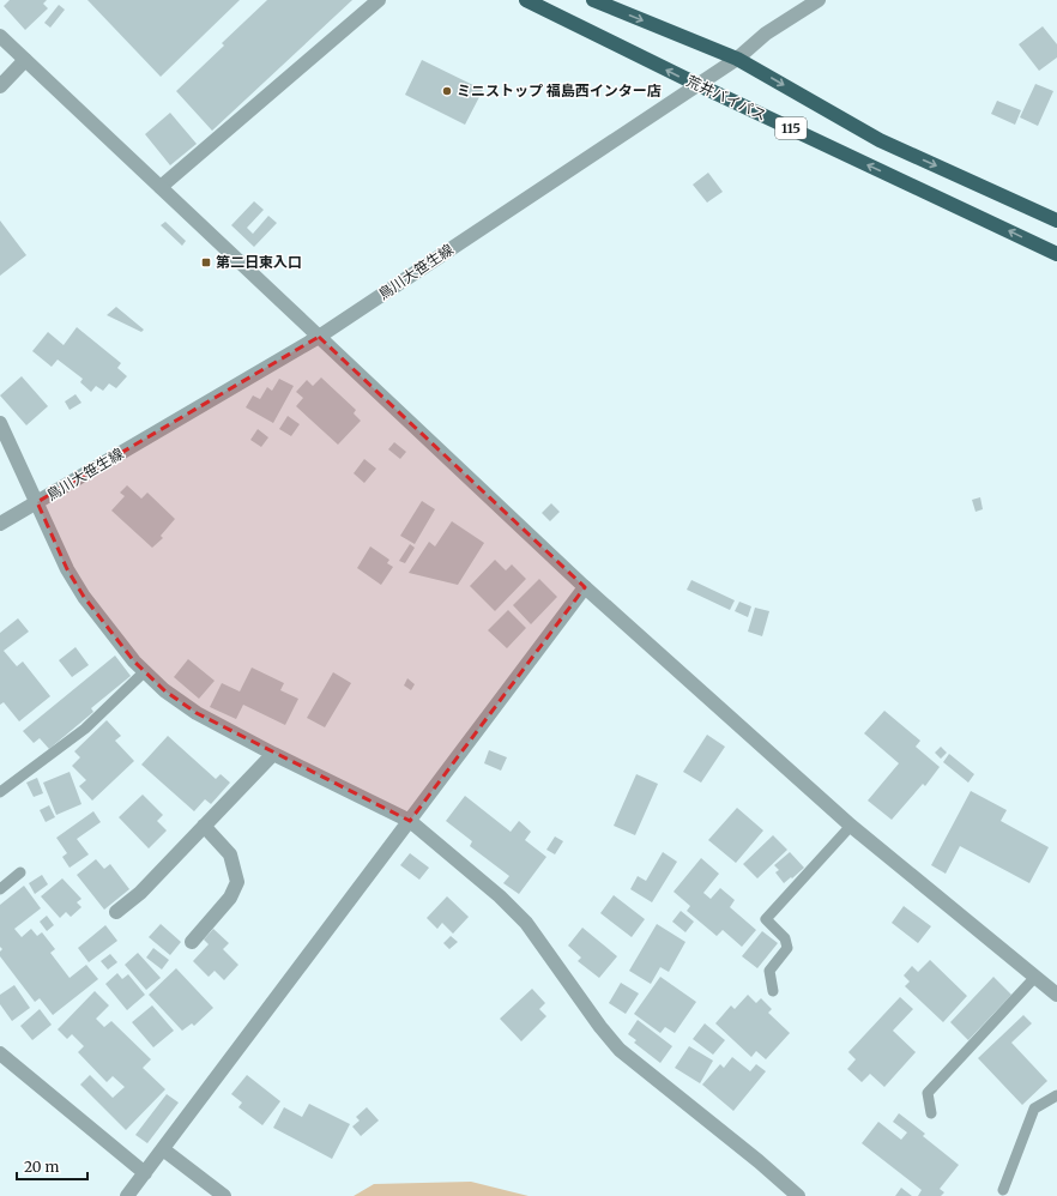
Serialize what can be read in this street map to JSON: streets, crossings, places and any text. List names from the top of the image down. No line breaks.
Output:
{"streets":{"highway":["荒井バイパス","115"],"street":["鳥川大笹生線"]},"crossings":[["荒井バイパス","鳥川大笹生線"],["115","鳥川大笹生線"]],"places":{"other":["ミニストップ 福島西インター店"],"transit":["第二日東入口"]},"scale_bar":"20 m"}
